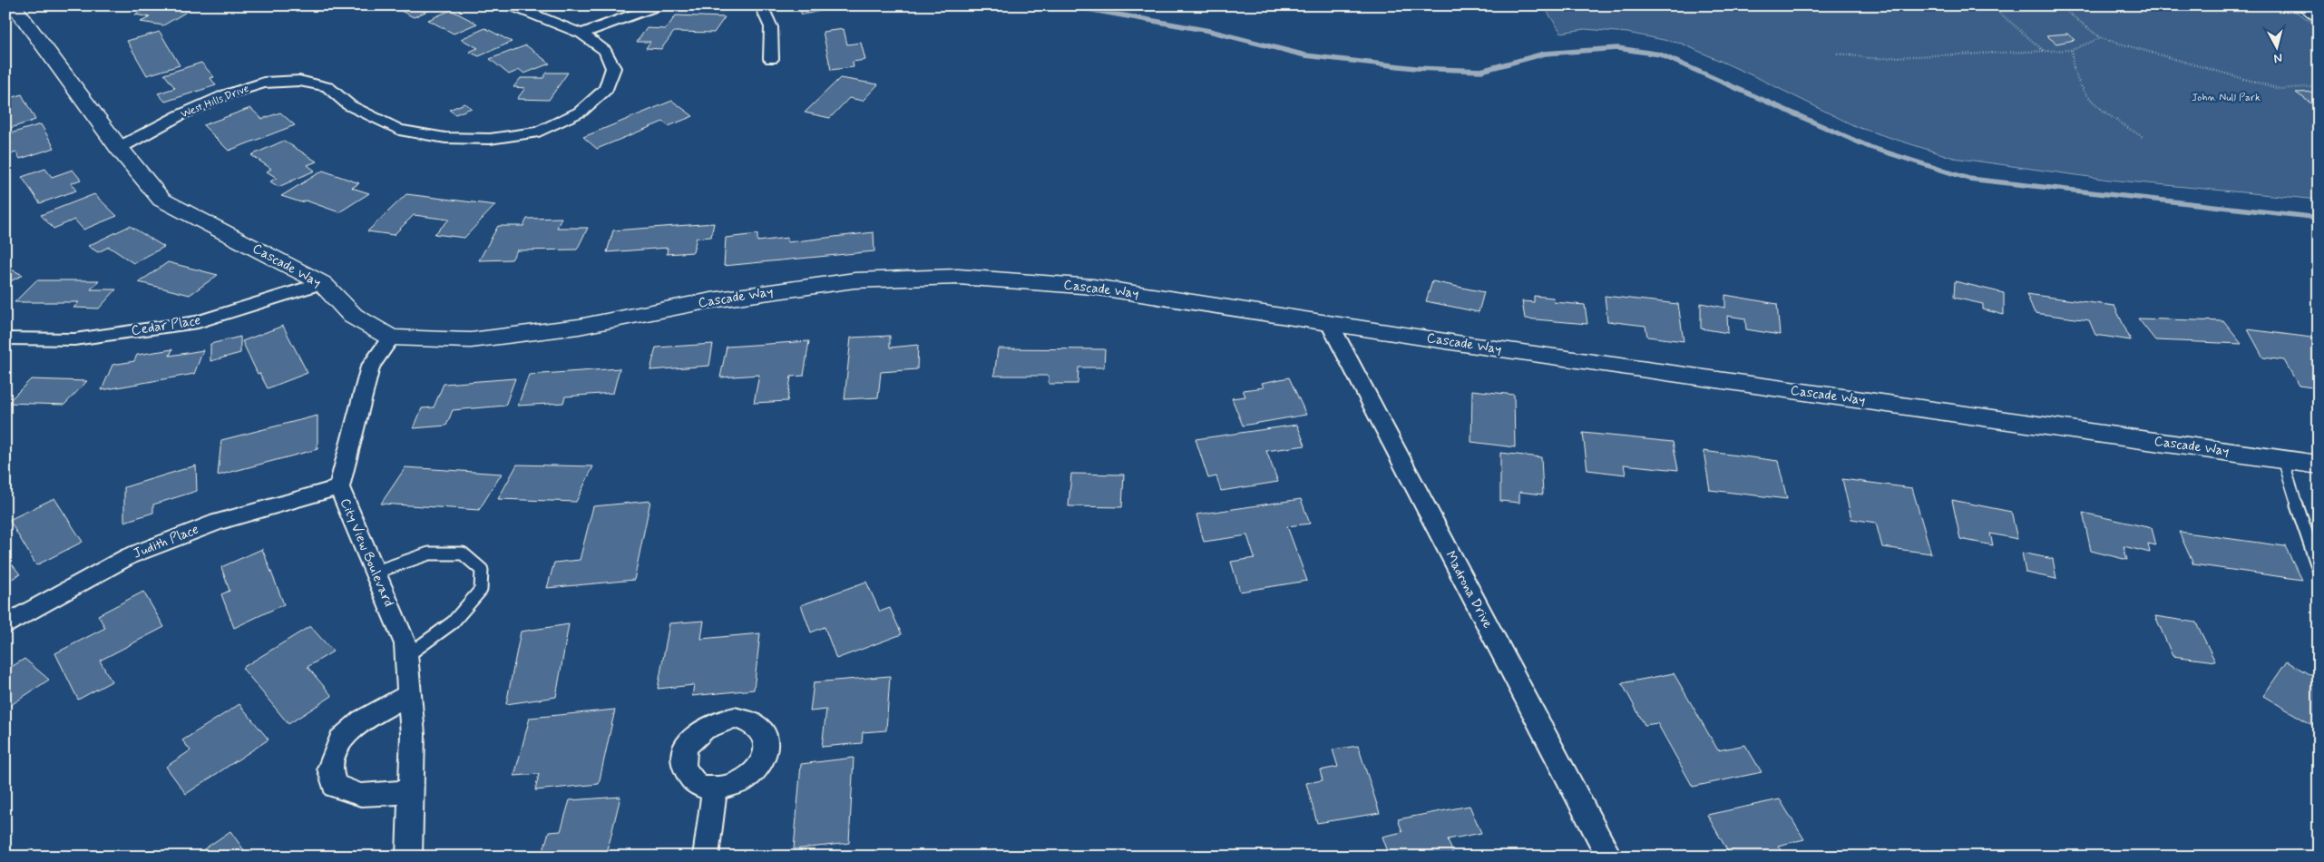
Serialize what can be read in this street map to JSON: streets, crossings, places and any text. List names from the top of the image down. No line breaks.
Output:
{"streets":{"street":["West Hills Drive","Cascade Way","Cedar Place","Judith Place","City View Boulevard","Madrona Drive"]},"crossings":[["West Hills Drive","Cascade Way"],["Cascade Way","Cedar Place"],["Cascade Way","City View Boulevard"],["Cascade Way","Madrona Drive"],["Judith Place","City View Boulevard"]],"parks":["John Null Park"],"north":"bottom"}
